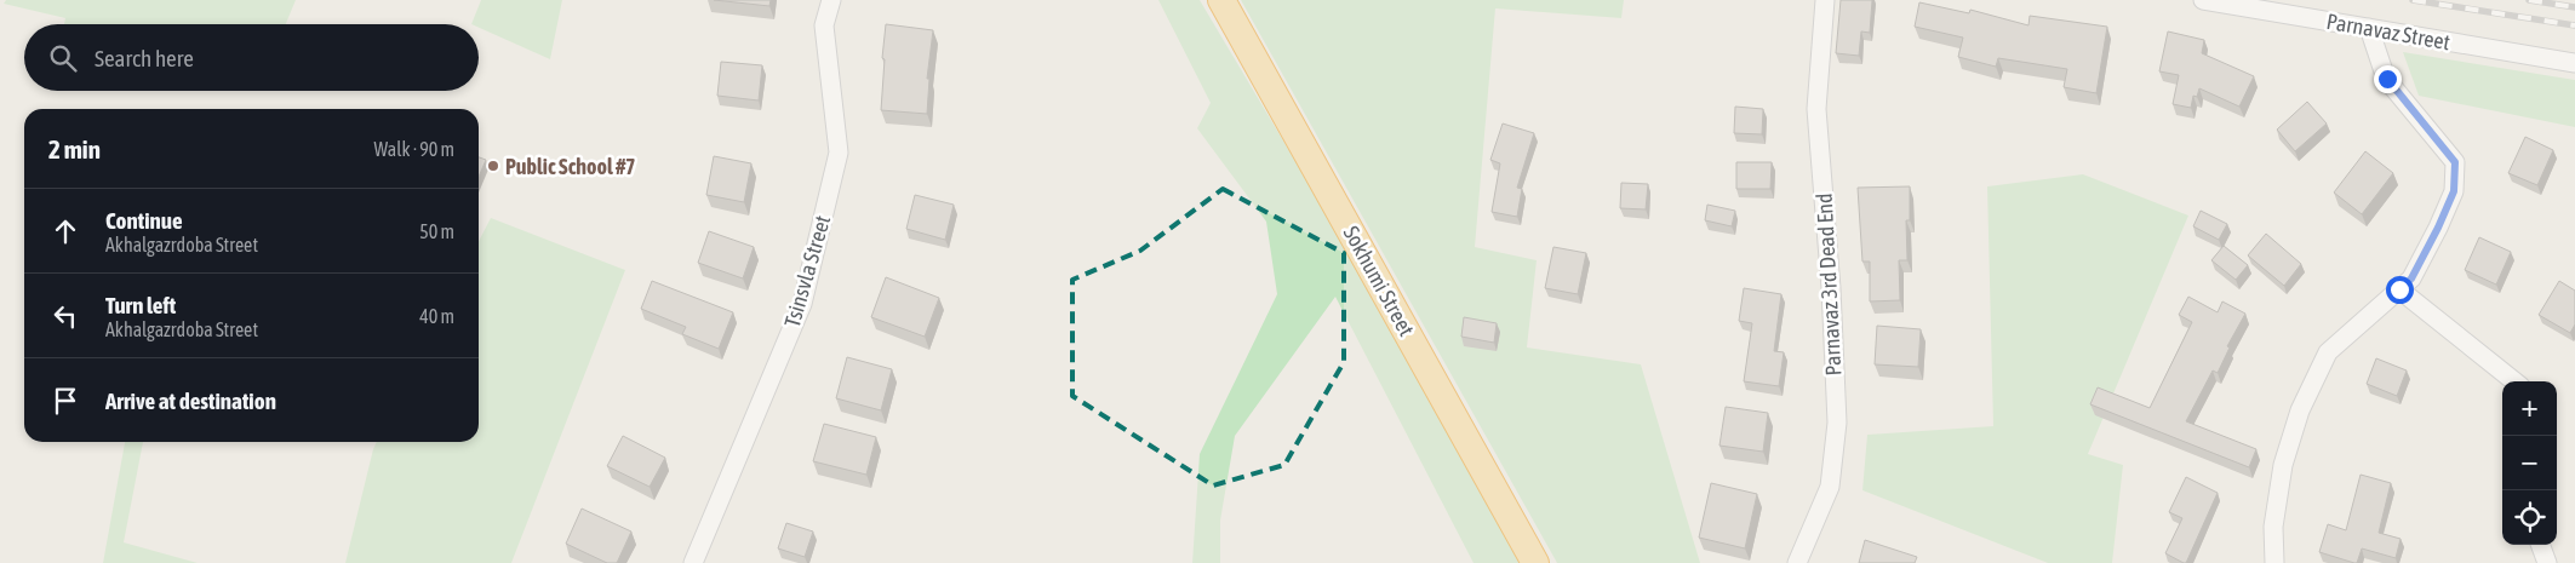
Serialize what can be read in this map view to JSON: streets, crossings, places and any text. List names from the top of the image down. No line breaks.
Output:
{"streets":{"highway":["Sokhumi Street"],"street":["Parnavaz Street","Tsinsvla Street","Parnavaz 3rd Dead End"]},"places":["Public School #7"],"page":{"search":"Search here","heading":["2 min","Walk · 90 m"],"list":[["Continue","Akhalgazrdoba Street","50 m"],["Turn left","Akhalgazrdoba Street","40 m"],"Arrive at destination"],"map_buttons":["+","−"]}}
